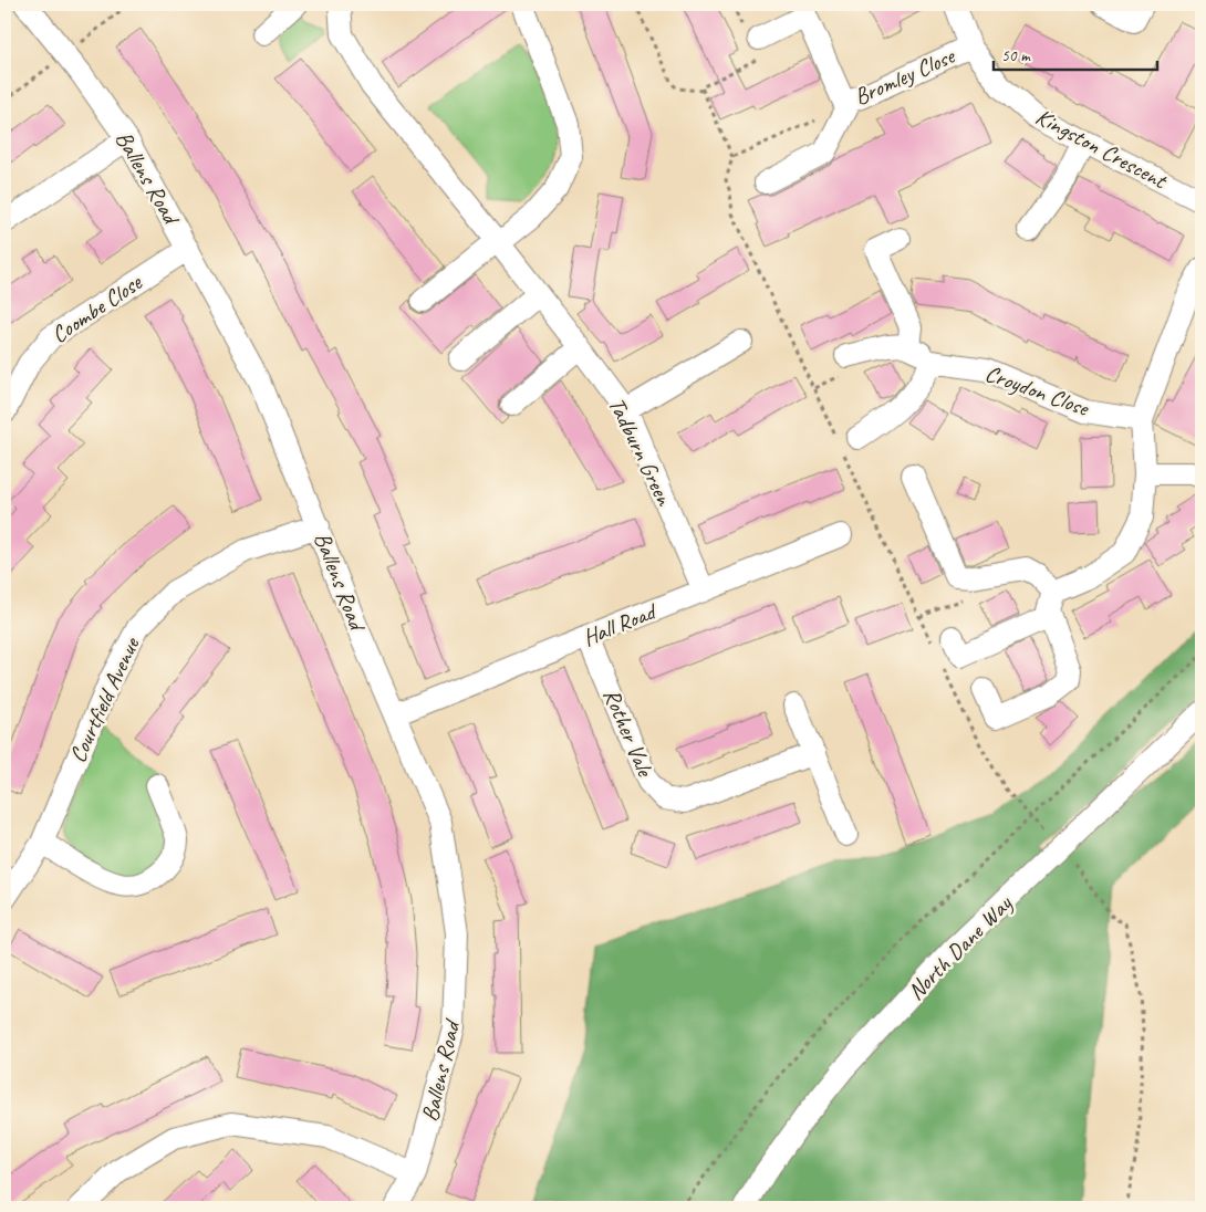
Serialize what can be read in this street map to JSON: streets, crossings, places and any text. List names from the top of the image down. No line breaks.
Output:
{"streets":{"street":["Bromley Close","Kingston Crescent","Ballens Road","Coombe Close","Croydon Close","Tadburn Green","Hall Road","Courtfield Avenue","Rother Vale","North Dane Way"]},"crossings":[["Bromley Close","Kingston Crescent"],["Ballens Road","Coombe Close"],["Ballens Road","Hall Road"],["Ballens Road","Courtfield Avenue"],["Tadburn Green","Hall Road"],["Hall Road","Rother Vale"]],"scale_bar":"50 m"}
